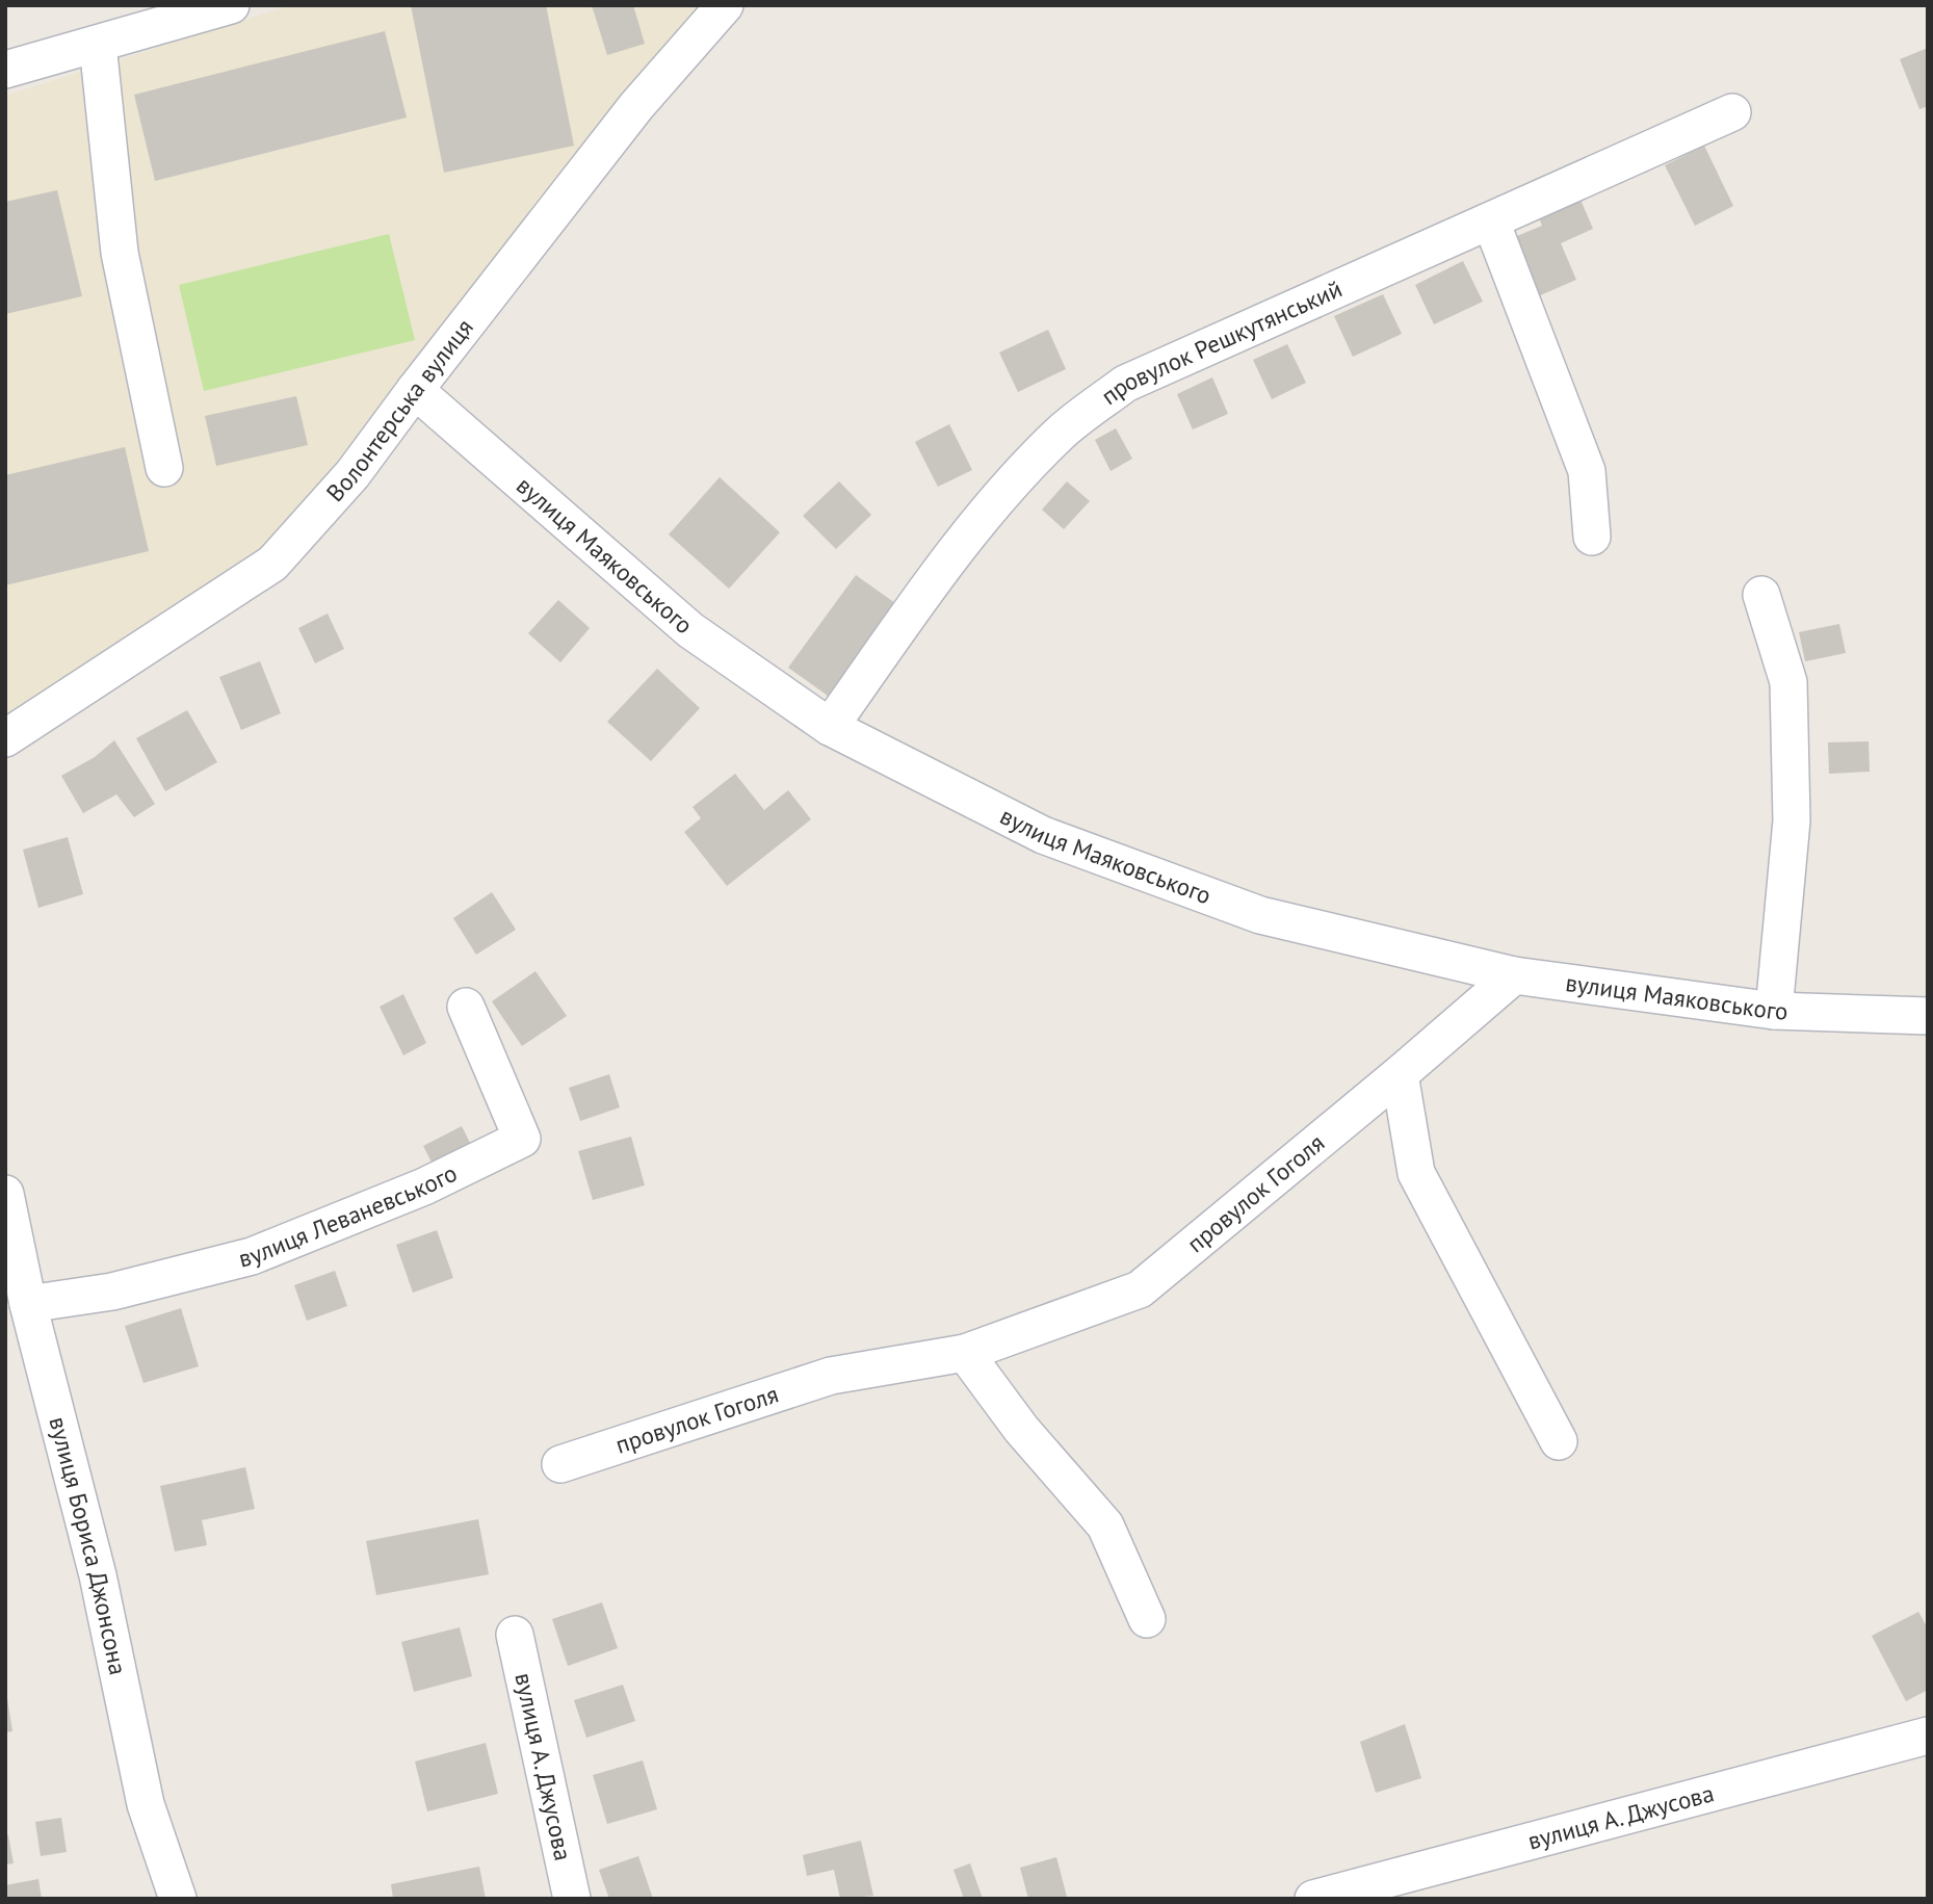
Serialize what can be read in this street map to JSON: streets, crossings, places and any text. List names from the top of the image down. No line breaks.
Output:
{"streets":{"street":["провулок Решкутянський","Волонтерська вулиця","вулиця Маяковського","провулок Гоголя","вулиця Леваневського","вулиця Бориса Джонсона","вулиця А. Джусова"]},"crossings":[["провулок Решкутянський","вулиця Маяковського"],["Волонтерська вулиця","вулиця Маяковського"],["вулиця Маяковського","провулок Гоголя"],["вулиця Леваневського","вулиця Бориса Джонсона"]]}
